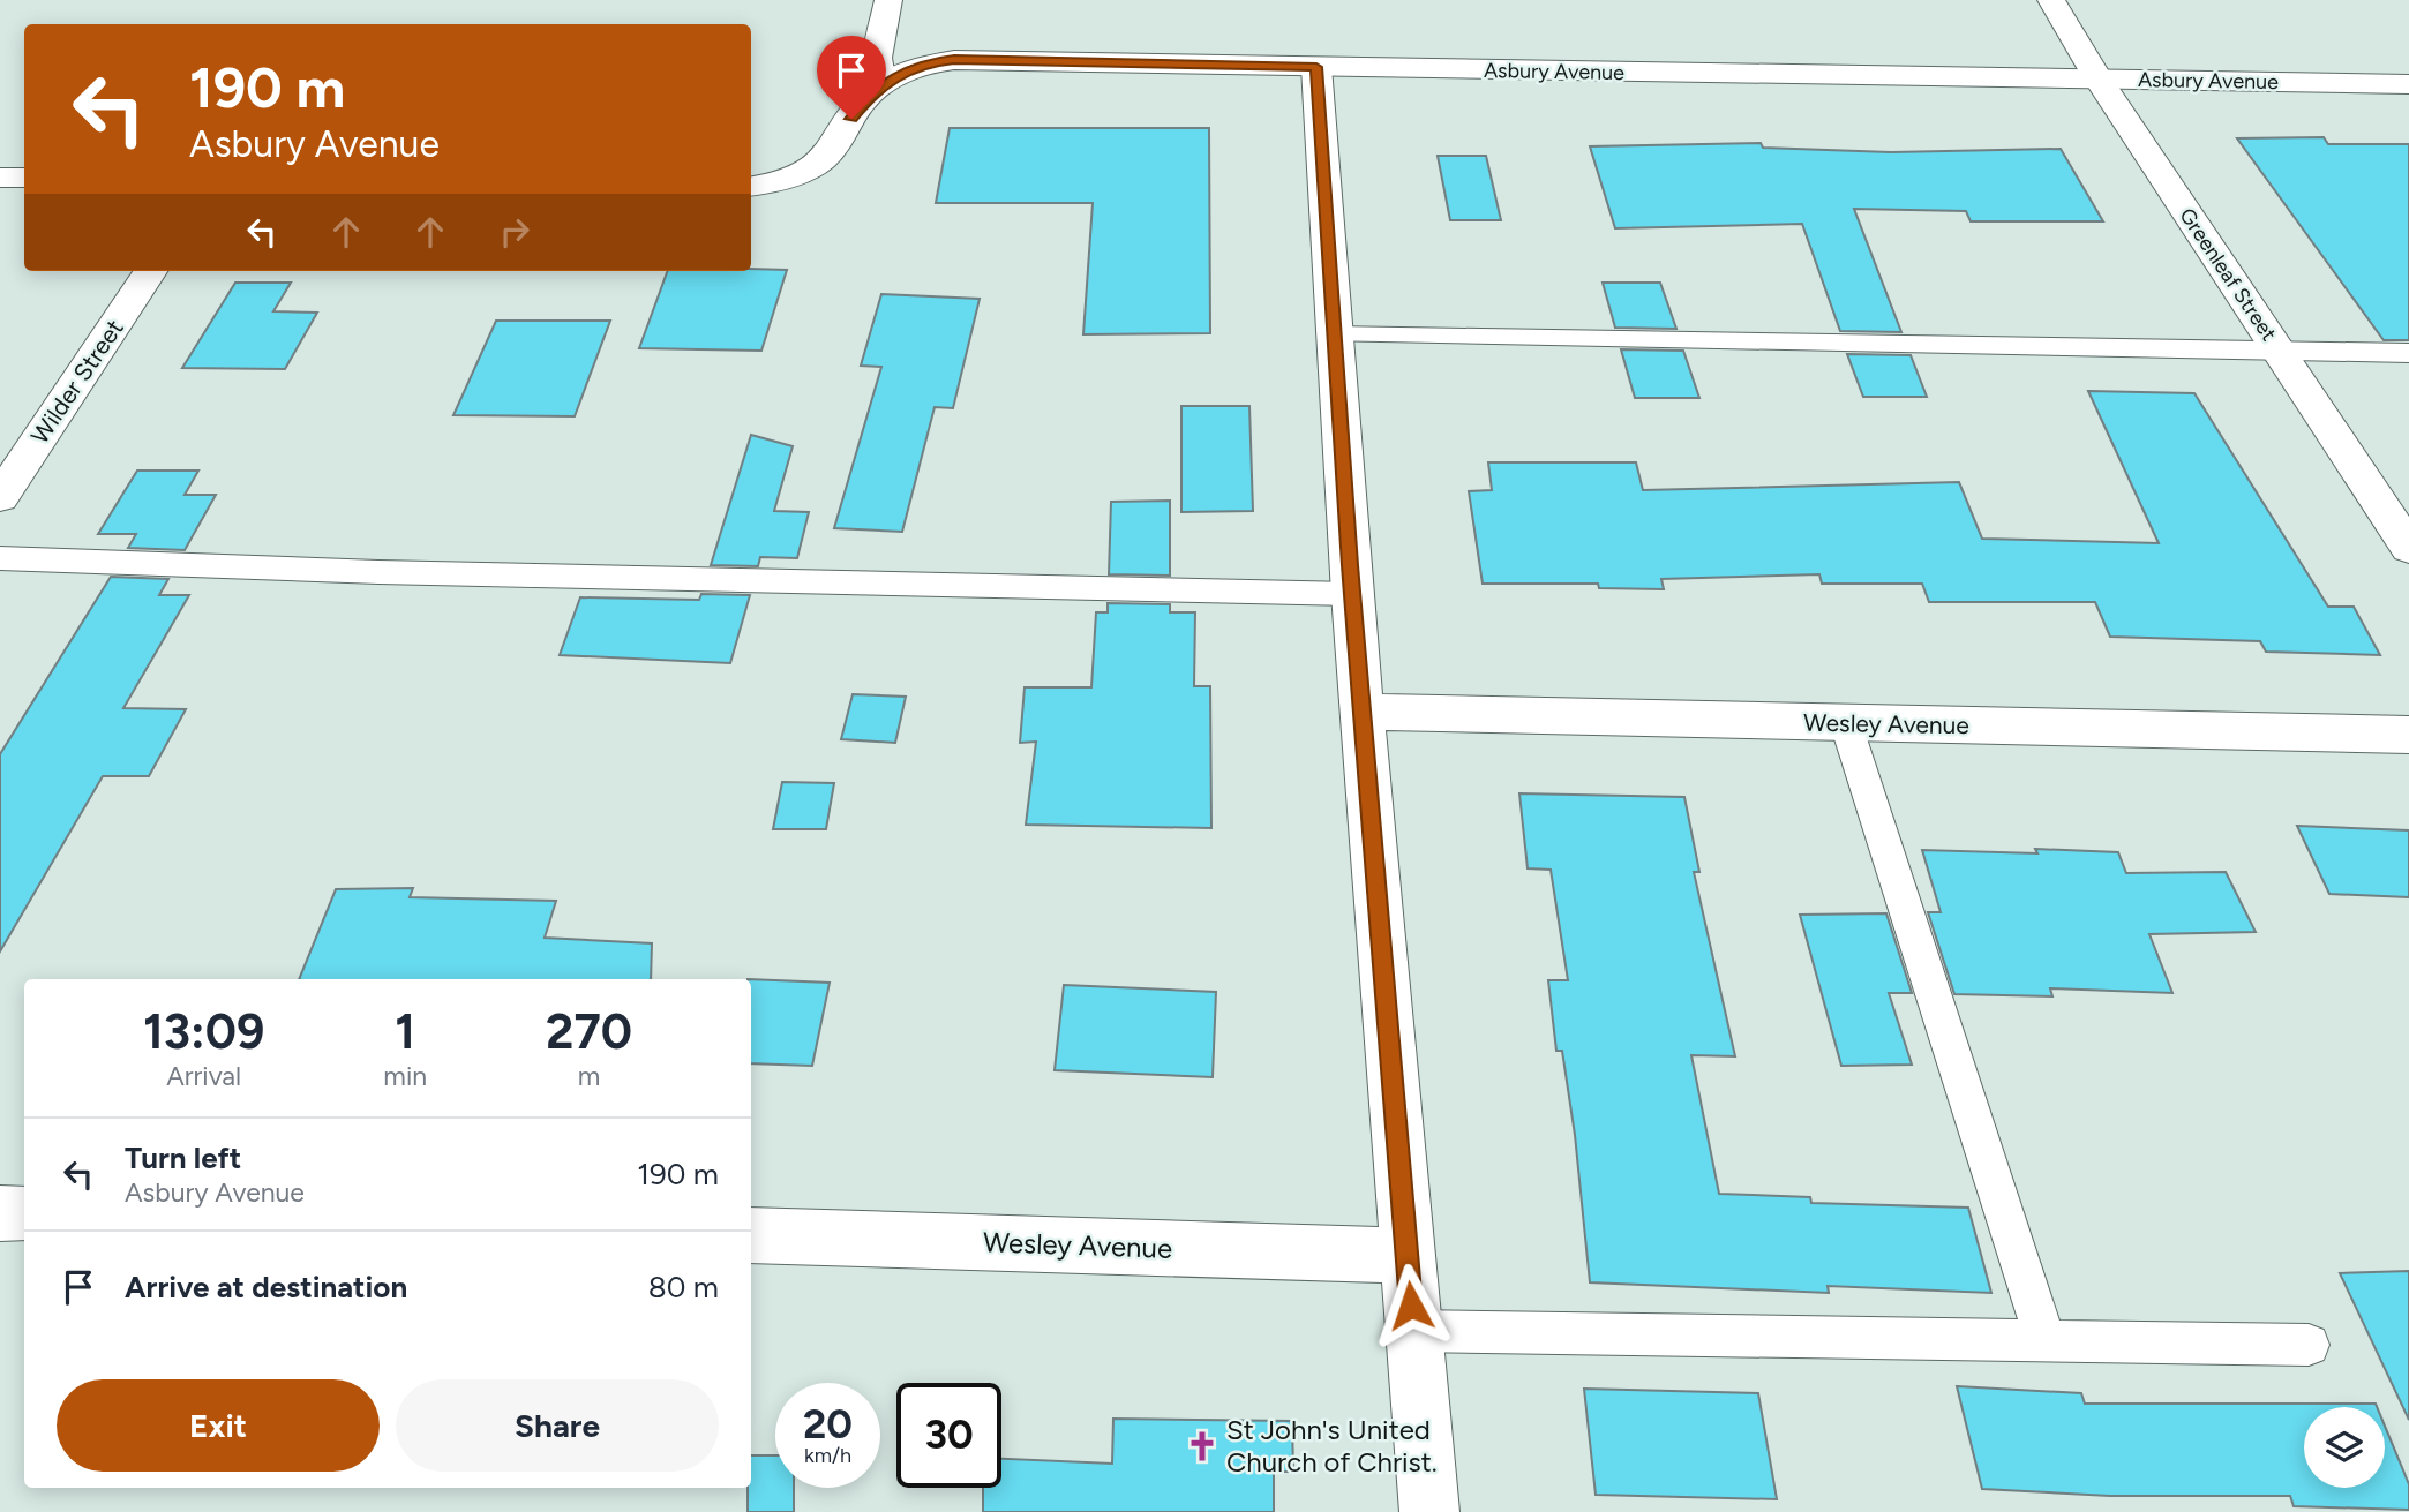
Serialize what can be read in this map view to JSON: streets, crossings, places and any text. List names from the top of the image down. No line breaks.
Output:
{"streets":{"street":["Asbury Avenue","Greenleaf Street","Wilder Street","Wesley Avenue"]},"crossings":[["Asbury Avenue","Greenleaf Street"]],"places":{"church":["St John's United Church of Christ."]},"page":{"turn":["190 m","Asbury Avenue"],"eta":["13:09","Arrival","1","min","270","m"],"list":[{"name":"Turn left","note":"Asbury Avenue","value":"190 m"},{"name":"Arrive at destination","value":"80 m"}],"buttons":["Exit","Share"],"speed":"20 km/h","limit":"30"}}
